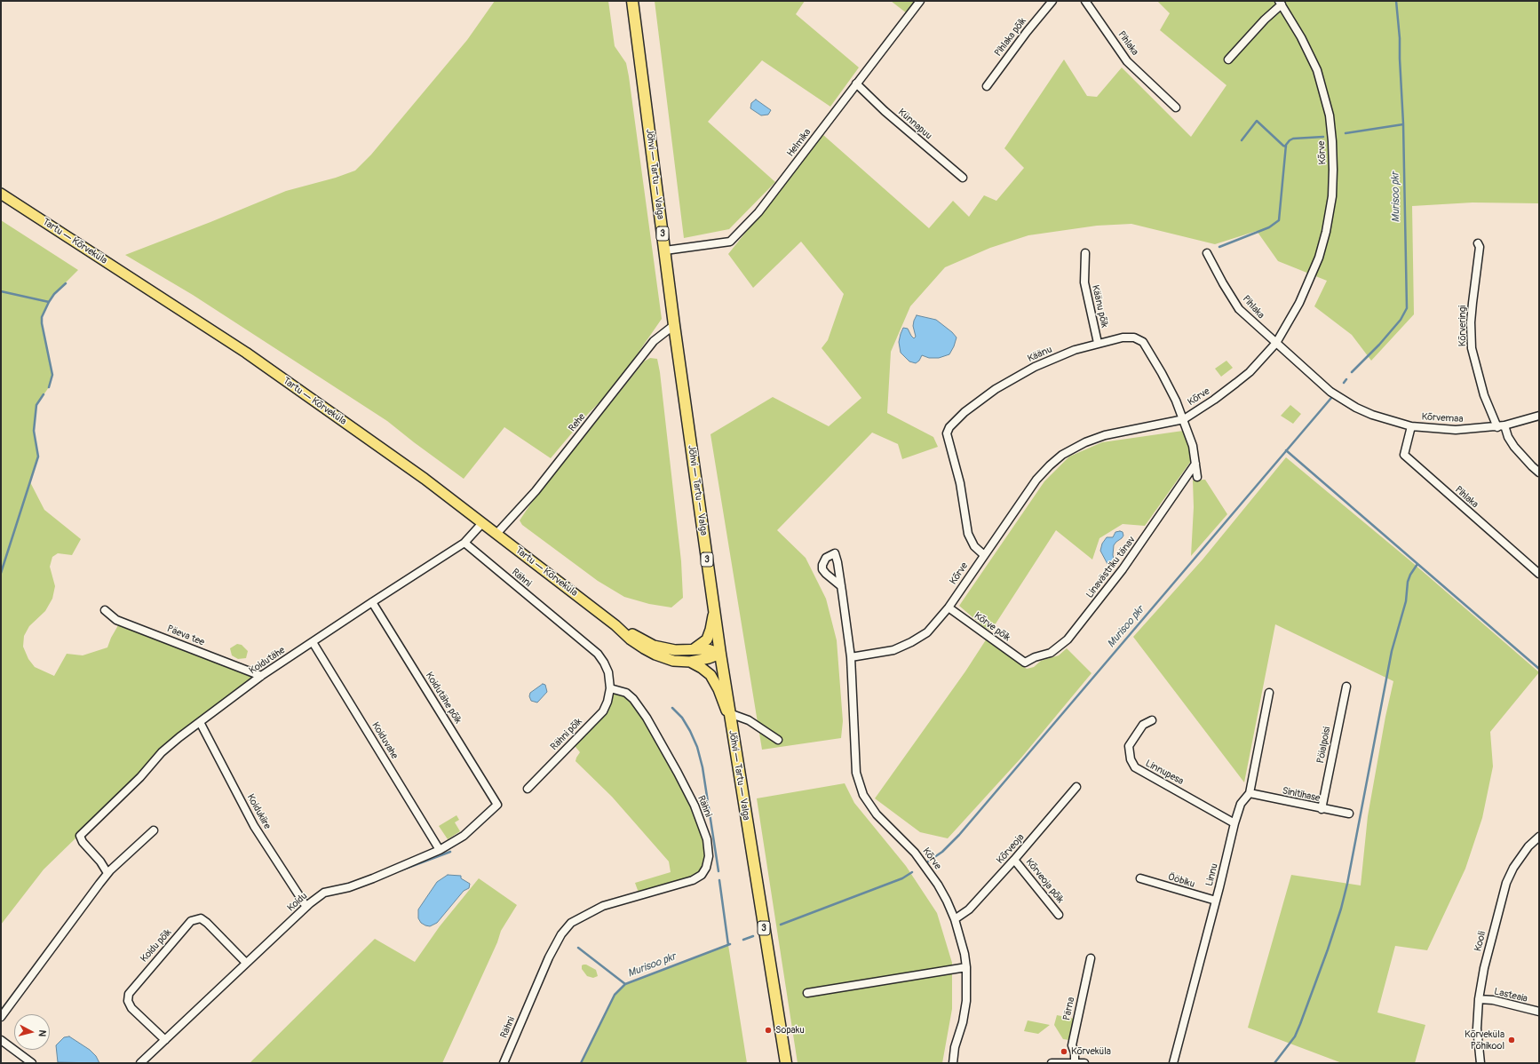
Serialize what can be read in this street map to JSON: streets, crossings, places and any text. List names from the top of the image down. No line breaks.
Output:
{"streets":{"highway":["Jõhvi — Tartu — Valga","3"],"main road":["Tartu — Kõrveküla"],"street":["Pihlaka põik","Pihlaka","Künnapuu","Helmika","Kõrve","Käänu põik","Kõrveringi","Käänu","Kõrvemaa","Rehe","Linavästriku tänav","Rähni","Kõrve põik","Päeva tee","Koidutähe","Koidutähe põik","Rähni põik","Koiduvahe","Pöialpoisi","Linnupesa","Sinitihase","Koidukiire","Kõrveoja","Linnu","Kõrveoja põik","Ööbiku","Koidu","Kooli","Koidu põik","Lasteaia","Pärna"]},"crossings":[["Pihlaka","Kõrve"],["Pihlaka","Kõrvemaa"],["Künnapuu","Helmika"],["Helmika","Jõhvi — Tartu — Valga"],["Kõrve","Käänu"],["Kõrve","Kõrve põik"],["Kõrve","Kõrveoja"],["Jõhvi — Tartu — Valga","Tartu — Kõrveküla"],["Jõhvi — Tartu — Valga","Rehe"],["Tartu — Kõrveküla","Rehe"],["Tartu — Kõrveküla","Koidutähe"],["Käänu põik","Käänu"],["Kõrveringi","Kõrvemaa"],["Käänu","Linavästriku tänav"],["Linavästriku tänav","Kõrve põik"],["Rähni","Koidutähe"],["Rähni","Rähni põik"],["Päeva tee","Koidutähe"],["Koidutähe","Koidutähe põik"],["Koidutähe","Koiduvahe"],["Koidutähe","Koidukiire"],["Koidutähe põik","Koidu"],["Koiduvahe","Koidu"],["Pöialpoisi","Sinitihase"],["Linnupesa","Linnu"],["Sinitihase","Linnu"],["Koidukiire","Koidu"],["Kõrveoja","Kõrveoja põik"],["Linnu","Ööbiku"],["Koidu","Koidu põik"],["Kooli","Lasteaia"]],"water":["Murisoo pkr"],"places":["Sopaku","Kõrveküla Põhikool","Kõrveküla"],"north":"right"}
